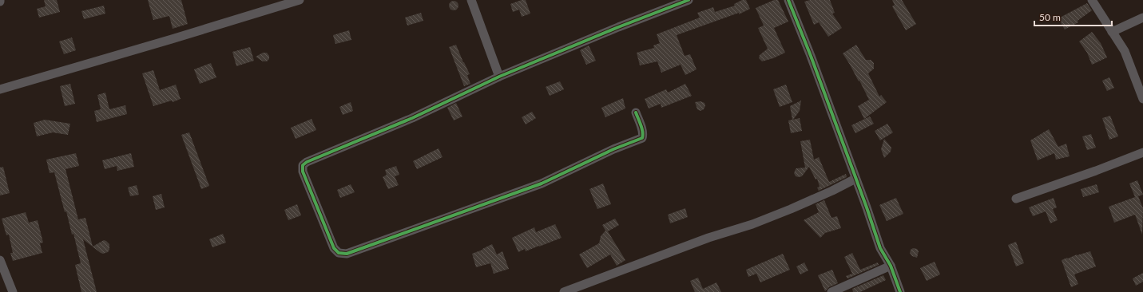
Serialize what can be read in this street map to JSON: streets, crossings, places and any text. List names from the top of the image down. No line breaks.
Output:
{"scale_bar":"50 m"}
